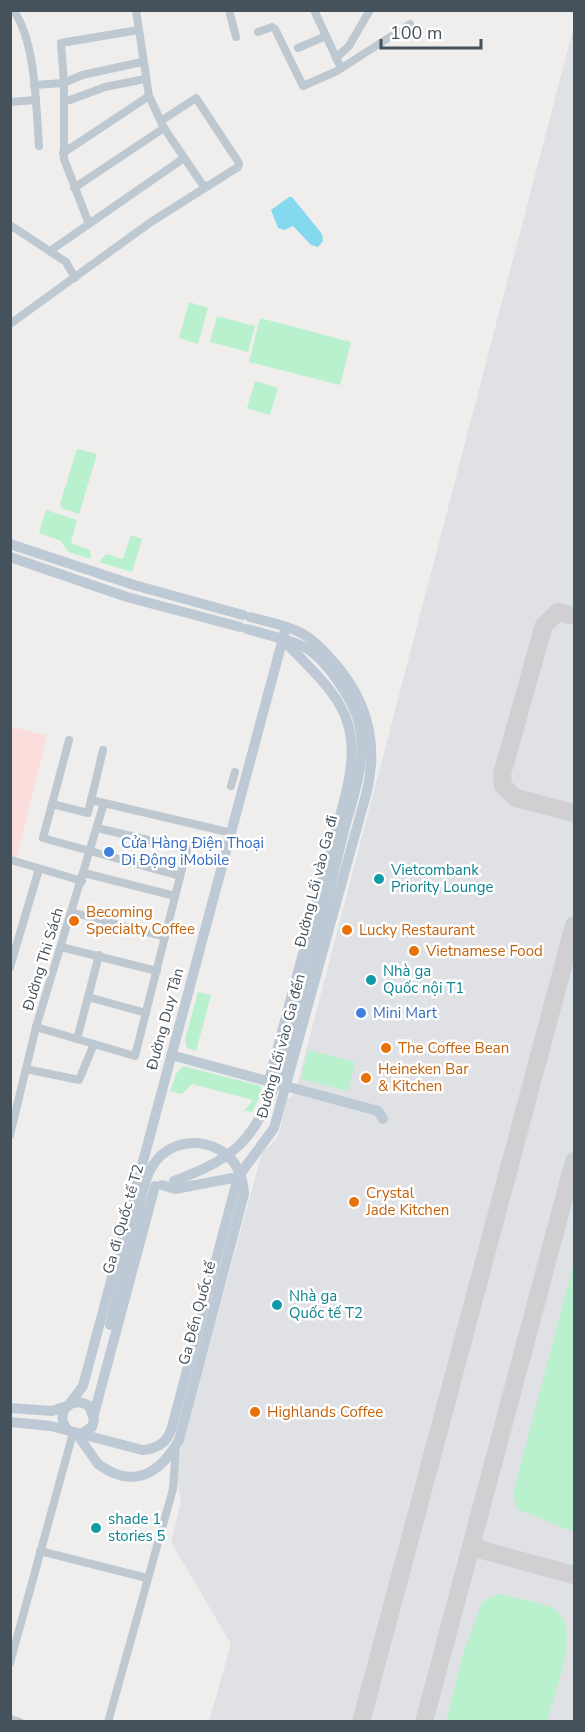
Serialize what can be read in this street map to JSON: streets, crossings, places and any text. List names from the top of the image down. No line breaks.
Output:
{"streets":{"street":["Đường Lối vào Ga đi","Đường Thi Sách","Đường Duy Tân","Đường Lối vào Ga đến","Ga đi Quốc tế T2","Ga Đến Quốc tế"]},"crossings":[["Đường Lối vào Ga đi","Đường Duy Tân"],["Đường Duy Tân","Đường Lối vào Ga đến"],["Đường Duy Tân","Ga đi Quốc tế T2"],["Đường Duy Tân","Ga Đến Quốc tế"],["Đường Lối vào Ga đến","Ga đi Quốc tế T2"],["Đường Lối vào Ga đến","Ga Đến Quốc tế"],["Ga đi Quốc tế T2","Ga Đến Quốc tế"]],"places":["Cửa Hàng Điện Thoại Di Động iMobile","Vietcombank Priority Lounge","Becoming Specialty Coffee","Lucky Restaurant","Vietnamese Food","Nhà ga Quốc nội T1","Mini Mart","The Coffee Bean","Heineken Bar & Kitchen","Crystal Jade Kitchen","Nhà ga Quốc tế T2","Highlands Coffee","shade 1 stories 5"],"scale_bar":"100 m"}
